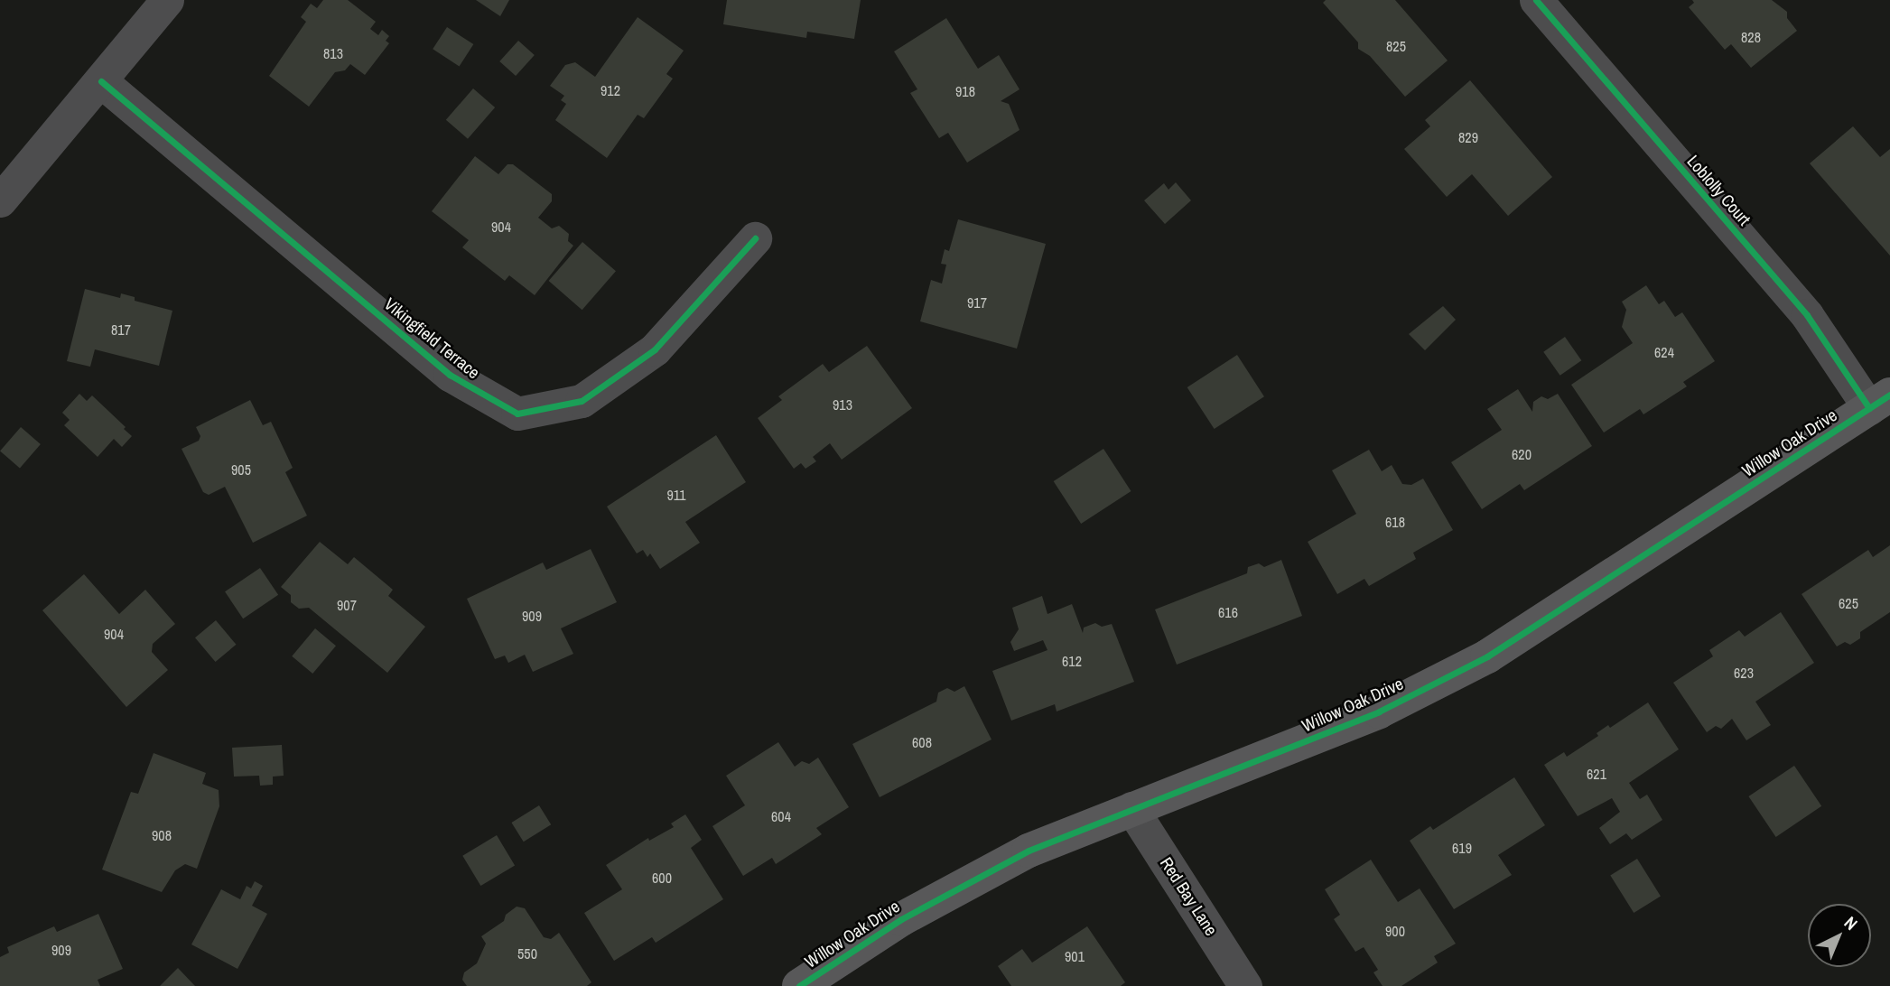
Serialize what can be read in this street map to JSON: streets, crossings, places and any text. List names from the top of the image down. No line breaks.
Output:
{"streets":{"street":["Loblolly Court","Vikingfield Terrace","Willow Oak Drive","Red Bay Lane"]},"crossings":[["Loblolly Court","Willow Oak Drive"],["Willow Oak Drive","Red Bay Lane"]],"house_numbers":["828","825","813","912","918","829","904","917","817","624","913","620","905","911","618","625","907","616","909","904","612","623","608","621","604","908","619","600","900","909","550","901"],"north":"top right"}
